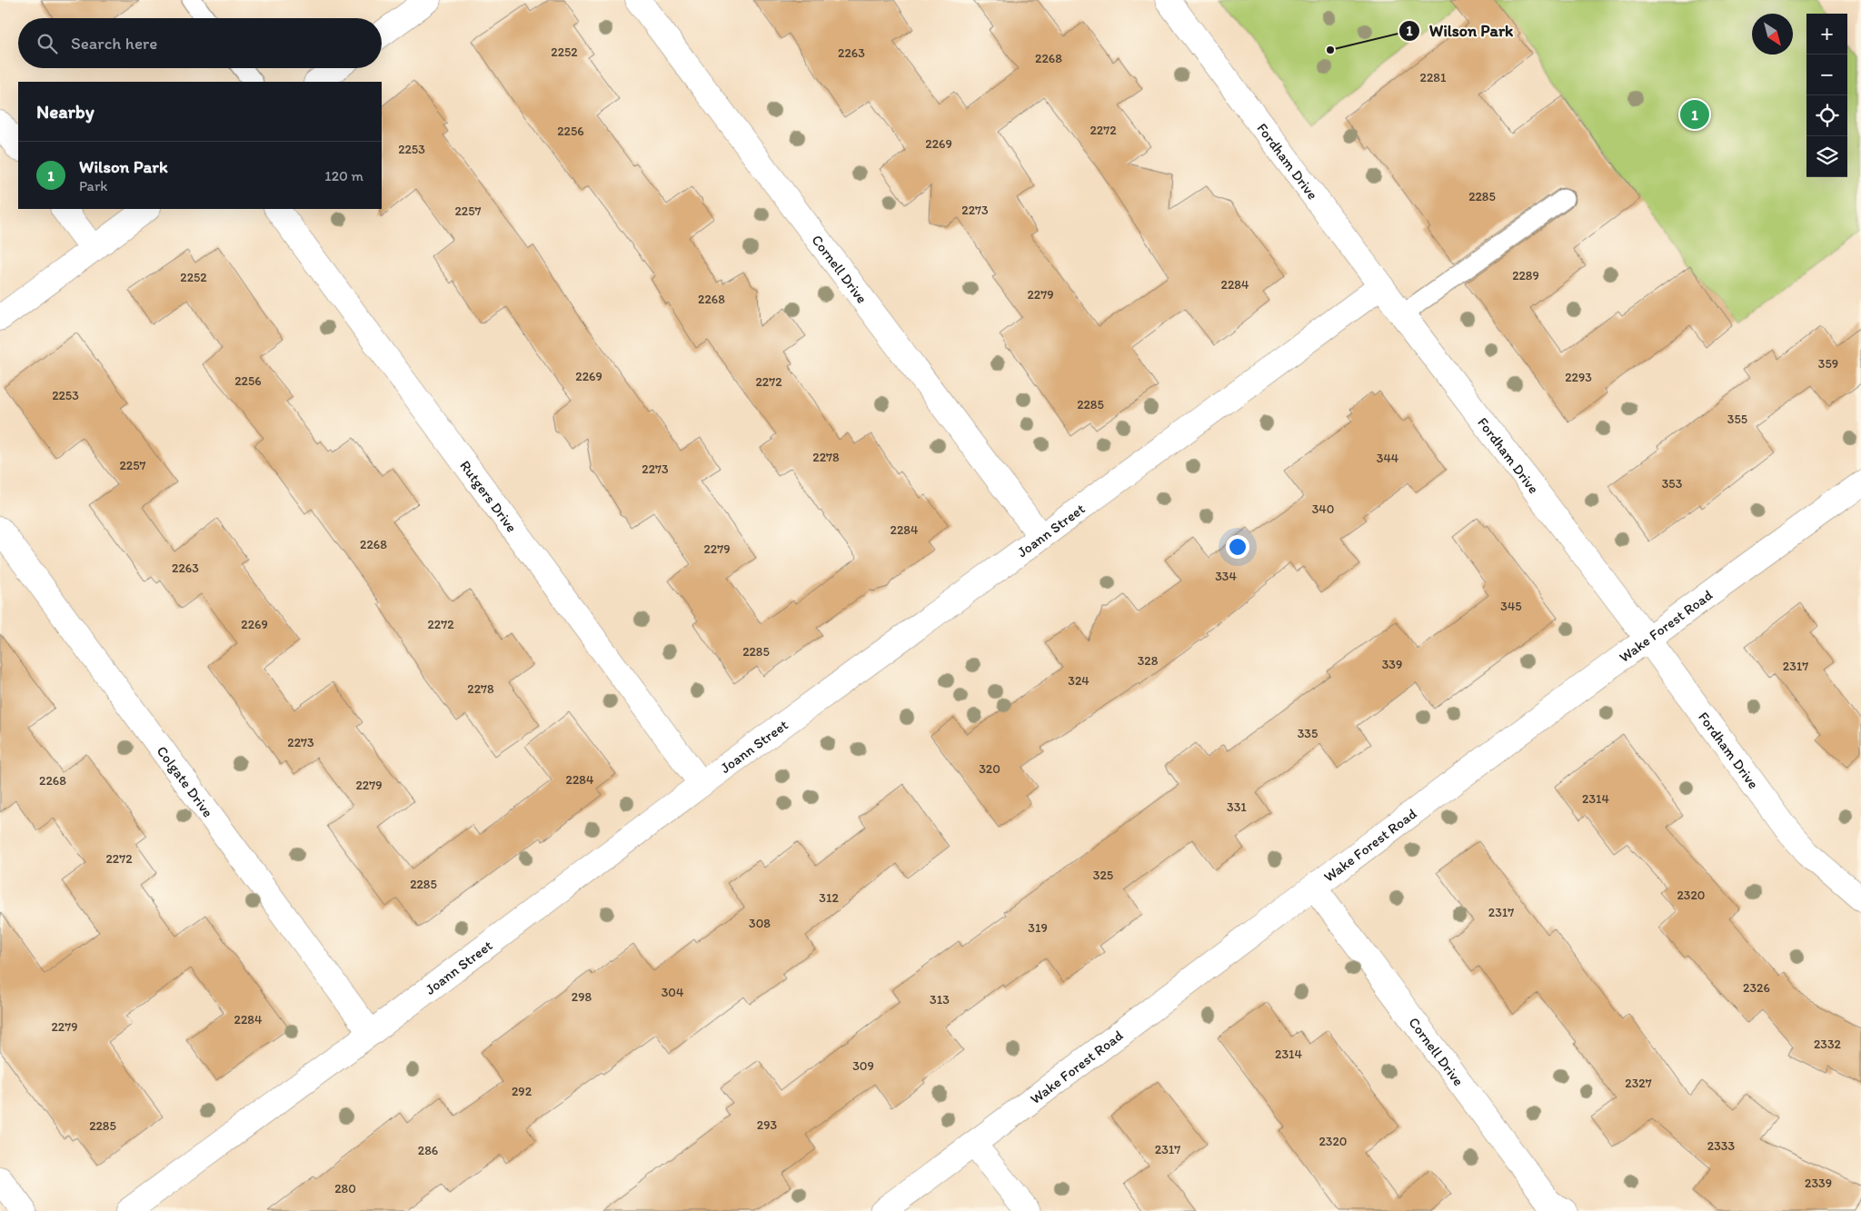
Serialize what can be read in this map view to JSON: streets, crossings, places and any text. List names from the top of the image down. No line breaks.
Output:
{"streets":{"street":["Fordham Drive","Cornell Drive","Rutgers Drive","Joann Street","Wake Forest Road","Colgate Drive"]},"crossings":[["Fordham Drive","Joann Street"],["Fordham Drive","Wake Forest Road"],["Cornell Drive","Joann Street"],["Cornell Drive","Wake Forest Road"],["Rutgers Drive","Joann Street"],["Joann Street","Colgate Drive"]],"places":["Wilson Park"],"house_numbers":["2252","2263","2268","2281","2272","2256","2269","2253","2285","2273","2257","2289","2252","2284","2279","2268","359","2269","2293","2256","2272","2253","2285","355","2278","344","2257","2273","353","340","2284","2268","2279","2263","334","345","2269","2272","2285","328","339","2317","324","2278","335","2273","320","2284","2268","2279","2314","331","2272","325","2285","2320","312","2317","308","319","2326","304","298","313","2284","2279","2332","2314","309","2327","292","293","2285","2320","2333","2317","286","2339","280"],"north":"bottom right","page":{"map_buttons":["+","−"],"search":"Search here","heading":"Nearby","pins":"1","list":[{"mark":"1","name":"Wilson Park","note":"Park","value":"120 m"}]}}
